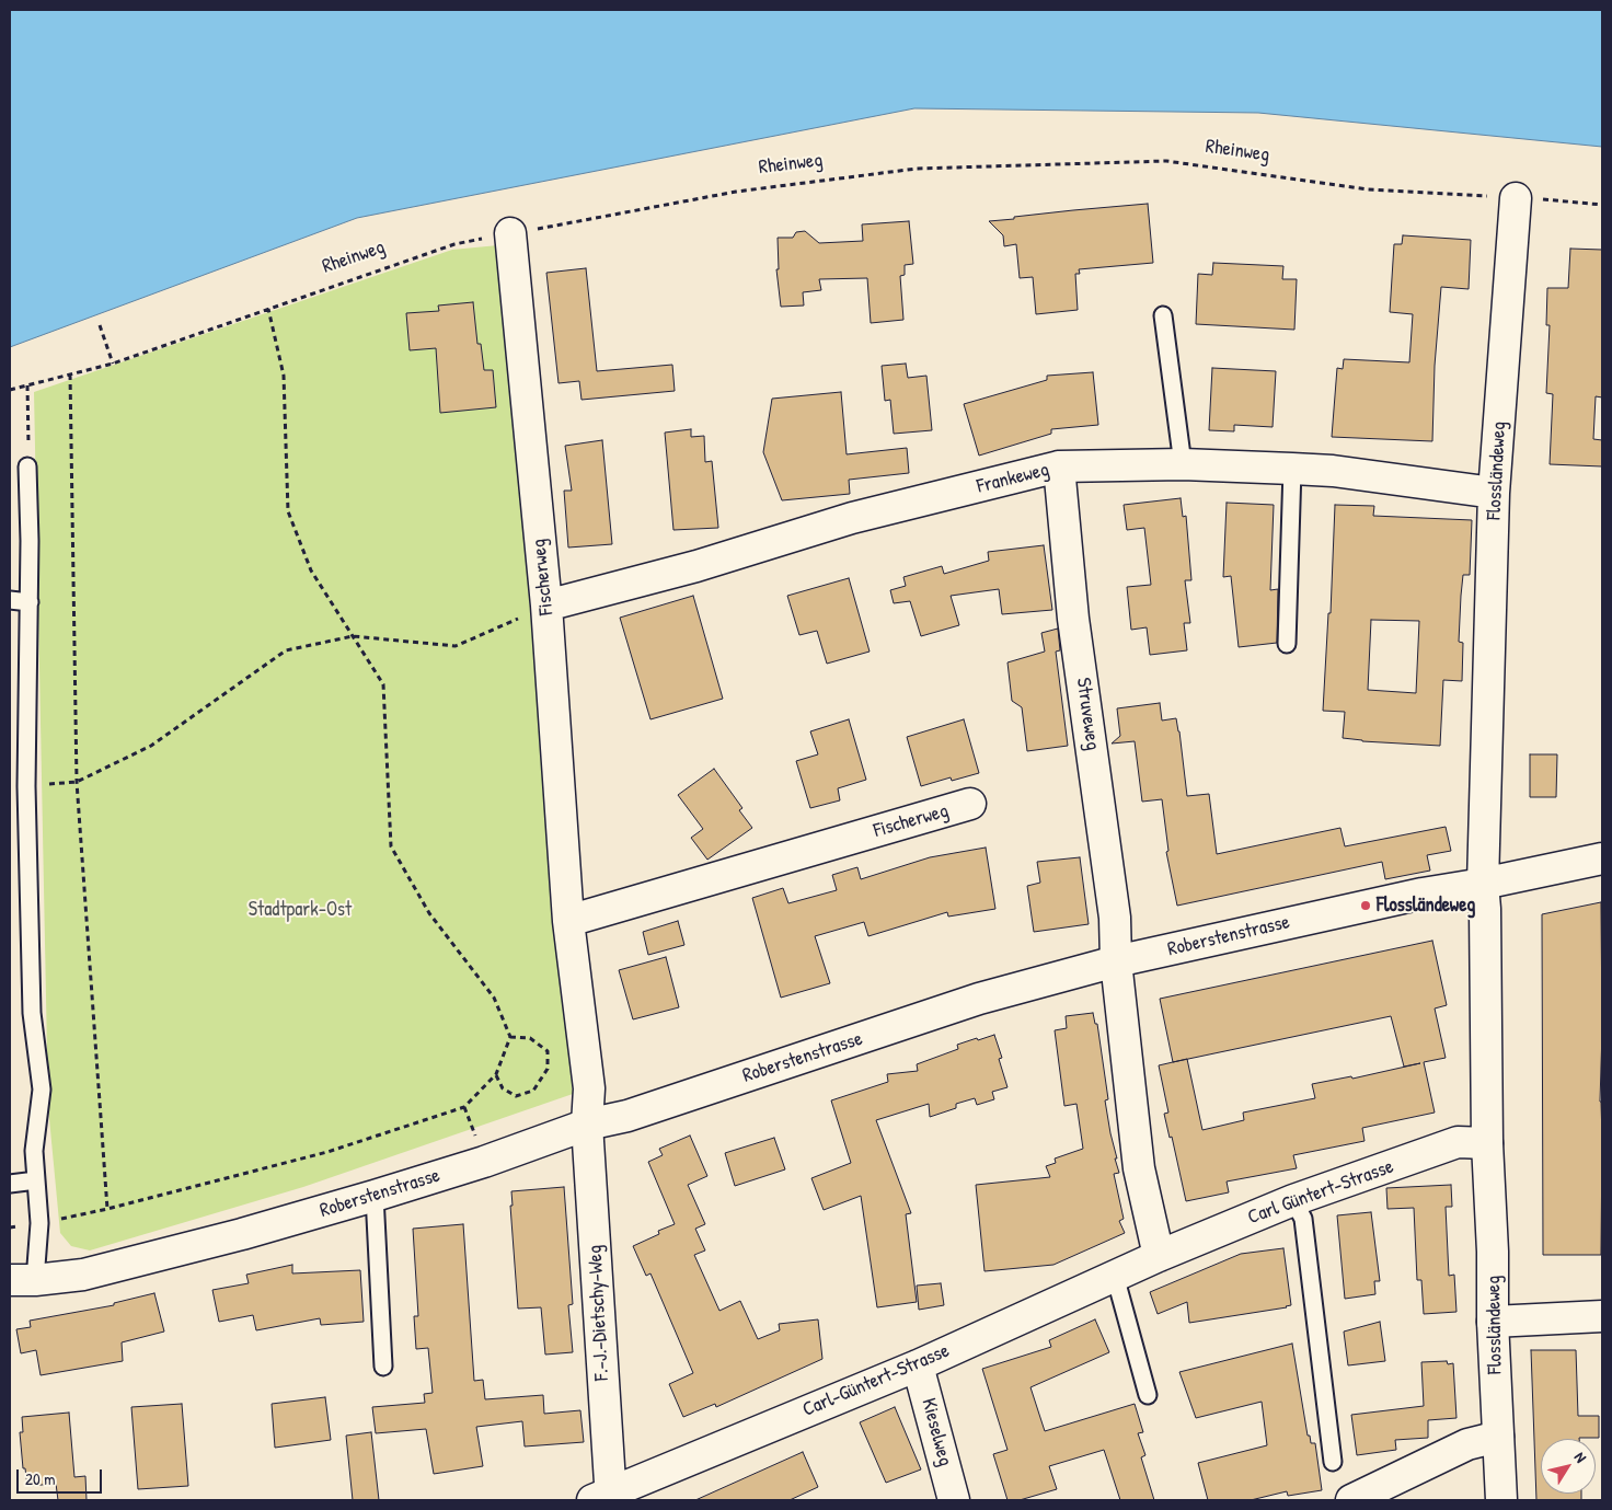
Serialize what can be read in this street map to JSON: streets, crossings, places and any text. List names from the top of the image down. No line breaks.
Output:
{"streets":{"street":["Flossländeweg","Frankeweg","Fischerweg","Struveweg","Roberstenstrasse","Carl Güntert-Strasse","F.-J.-Dietschy-Weg","Carl-Güntert-Strasse","Kieselweg"],"path":["Rheinweg"]},"crossings":[["Rheinweg","Flossländeweg"],["Rheinweg","Fischerweg"],["Flossländeweg","Frankeweg"],["Flossländeweg","Roberstenstrasse"],["Flossländeweg","Carl Güntert-Strasse"],["Frankeweg","Fischerweg"],["Frankeweg","Struveweg"],["Fischerweg","Roberstenstrasse"],["Fischerweg","F.-J.-Dietschy-Weg"],["Struveweg","Roberstenstrasse"],["Struveweg","Carl Güntert-Strasse"],["Struveweg","Carl-Güntert-Strasse"],["Roberstenstrasse","F.-J.-Dietschy-Weg"],["Carl Güntert-Strasse","Carl-Güntert-Strasse"],["F.-J.-Dietschy-Weg","Carl-Güntert-Strasse"],["Carl-Güntert-Strasse","Kieselweg"]],"parks":["Stadtpark-Ost"],"places":["Flossländeweg"],"scale_bar":"20 m","north":"top right"}
